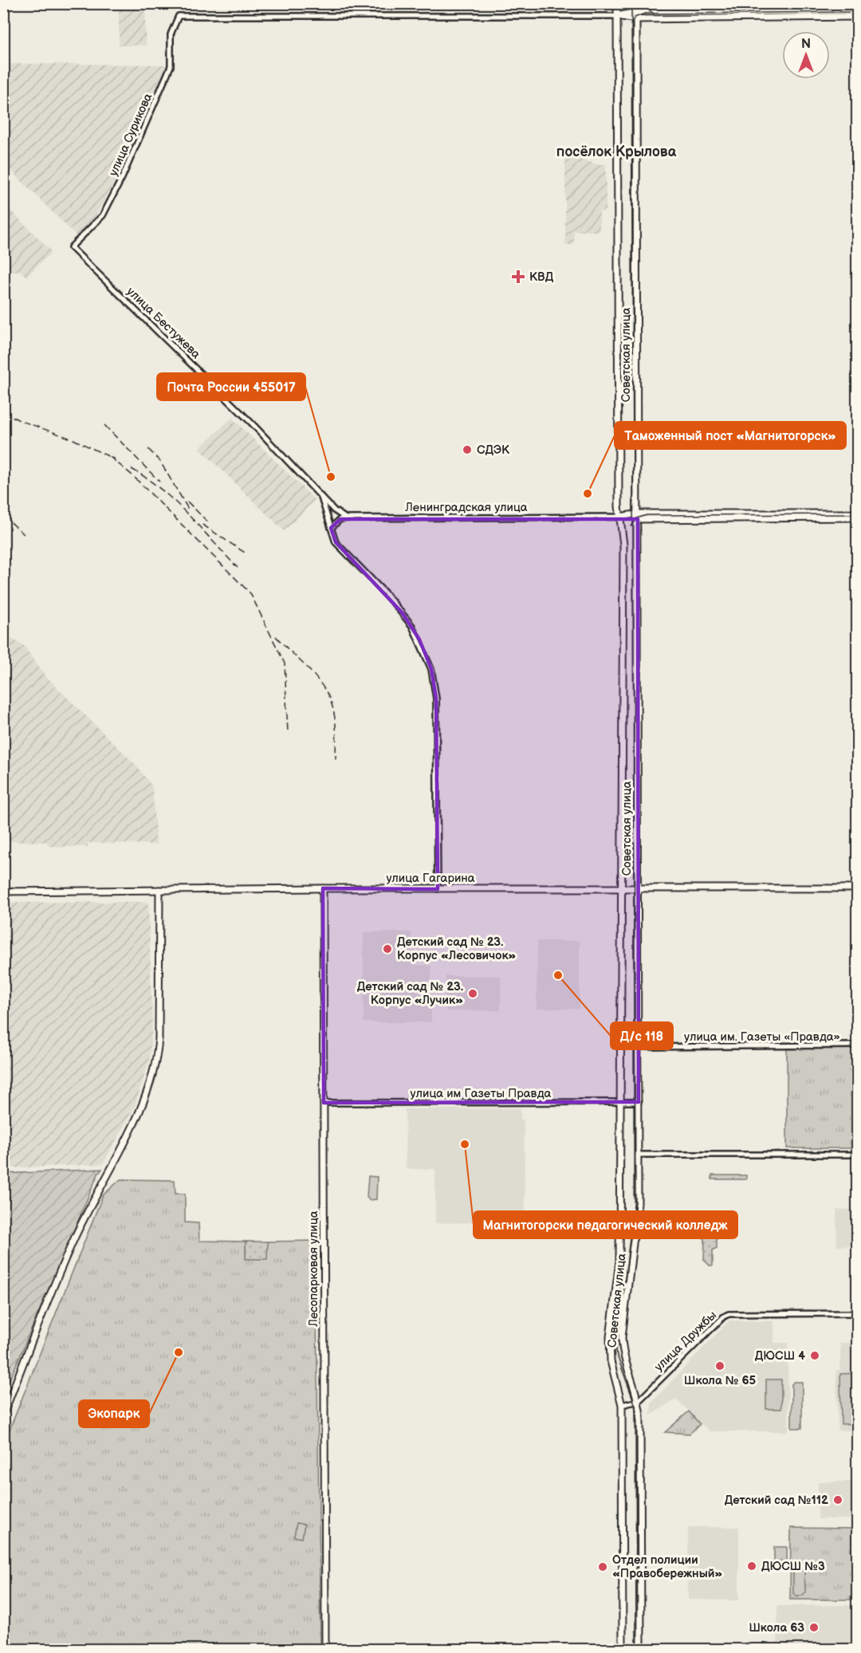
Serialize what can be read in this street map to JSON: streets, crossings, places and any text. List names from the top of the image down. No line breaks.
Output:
{"streets":{"main road":["Советская улица","Ленинградская улица","улица Гагарина","Лесопарковая улица"],"street":["улица Сурикова","улица Бестужева","улица им. Газеты «Правда»","улица им Газеты Правда","улица Дружбы"]},"crossings":[["улица Сурикова","улица Бестужева"],["улица Сурикова","Советская улица"],["Советская улица","Ленинградская улица"],["Советская улица","улица Гагарина"],["Советская улица","улица им. Газеты «Правда»"],["Советская улица","улица им Газеты Правда"],["Советская улица","улица Дружбы"],["улица Гагарина","Лесопарковая улица"],["улица им Газеты Правда","Лесопарковая улица"]],"districts":["посёлок Крылова"],"places":{"health":["КВД"],"other":["СДЭК","Почта России 455017","Таможенный пост «Магнитогорск»","Детский сад № 23. Корпус «Лесовичок»","Д/с 118","Детский сад № 23. Корпус «Лучик»","Магнитогорски педагогический колледж","Экопарк","ДЮСШ 4","Школа № 65","Детский сад №112","ДЮСШ №3","Отдел полиции «Правобережный»","Школа 63"]},"north":"top"}
